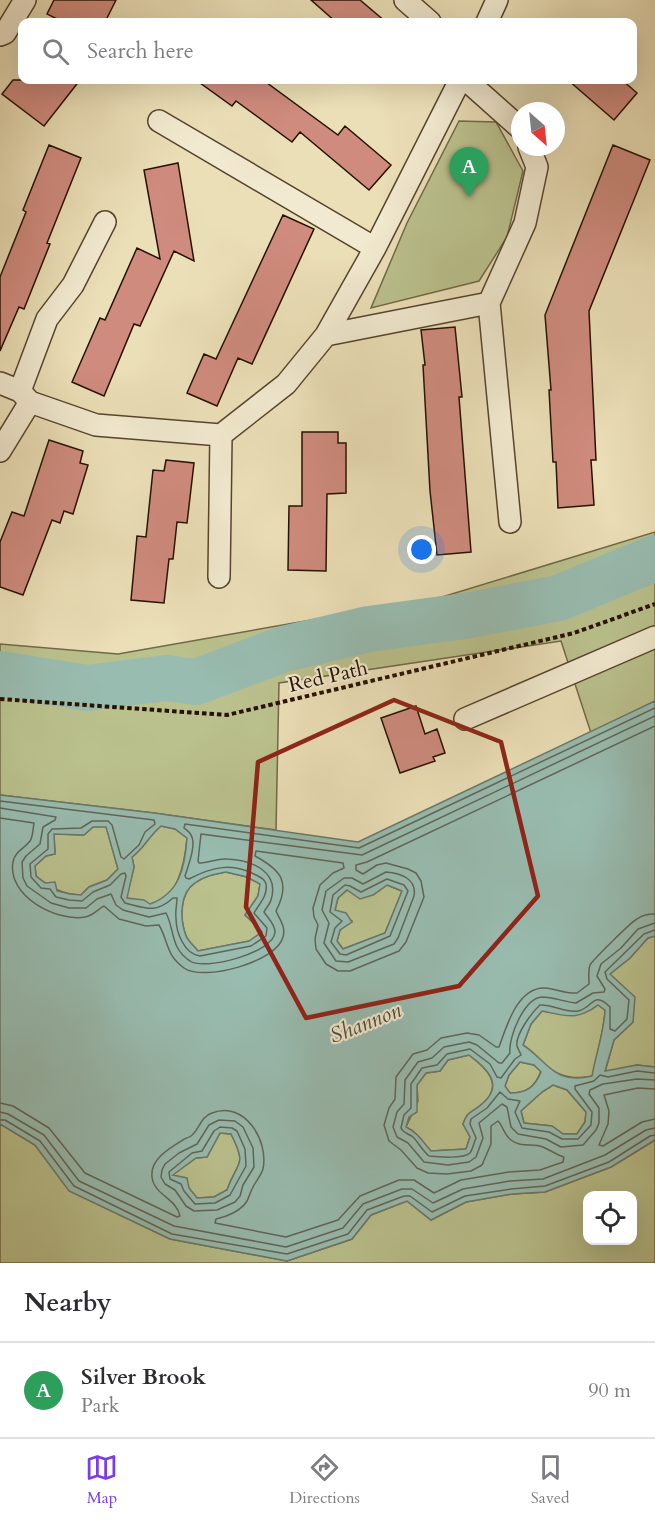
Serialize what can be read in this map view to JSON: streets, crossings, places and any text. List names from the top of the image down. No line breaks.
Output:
{"streets":{"path":["Red Path"]},"water":["Shannon"],"north":"bottom right","page":{"search":"Search here","pins":"A","heading":"Nearby","list":[{"mark":"A","name":"Silver Brook","note":"Park","value":"90 m"}],"nav":["Map","Directions","Saved"]}}
